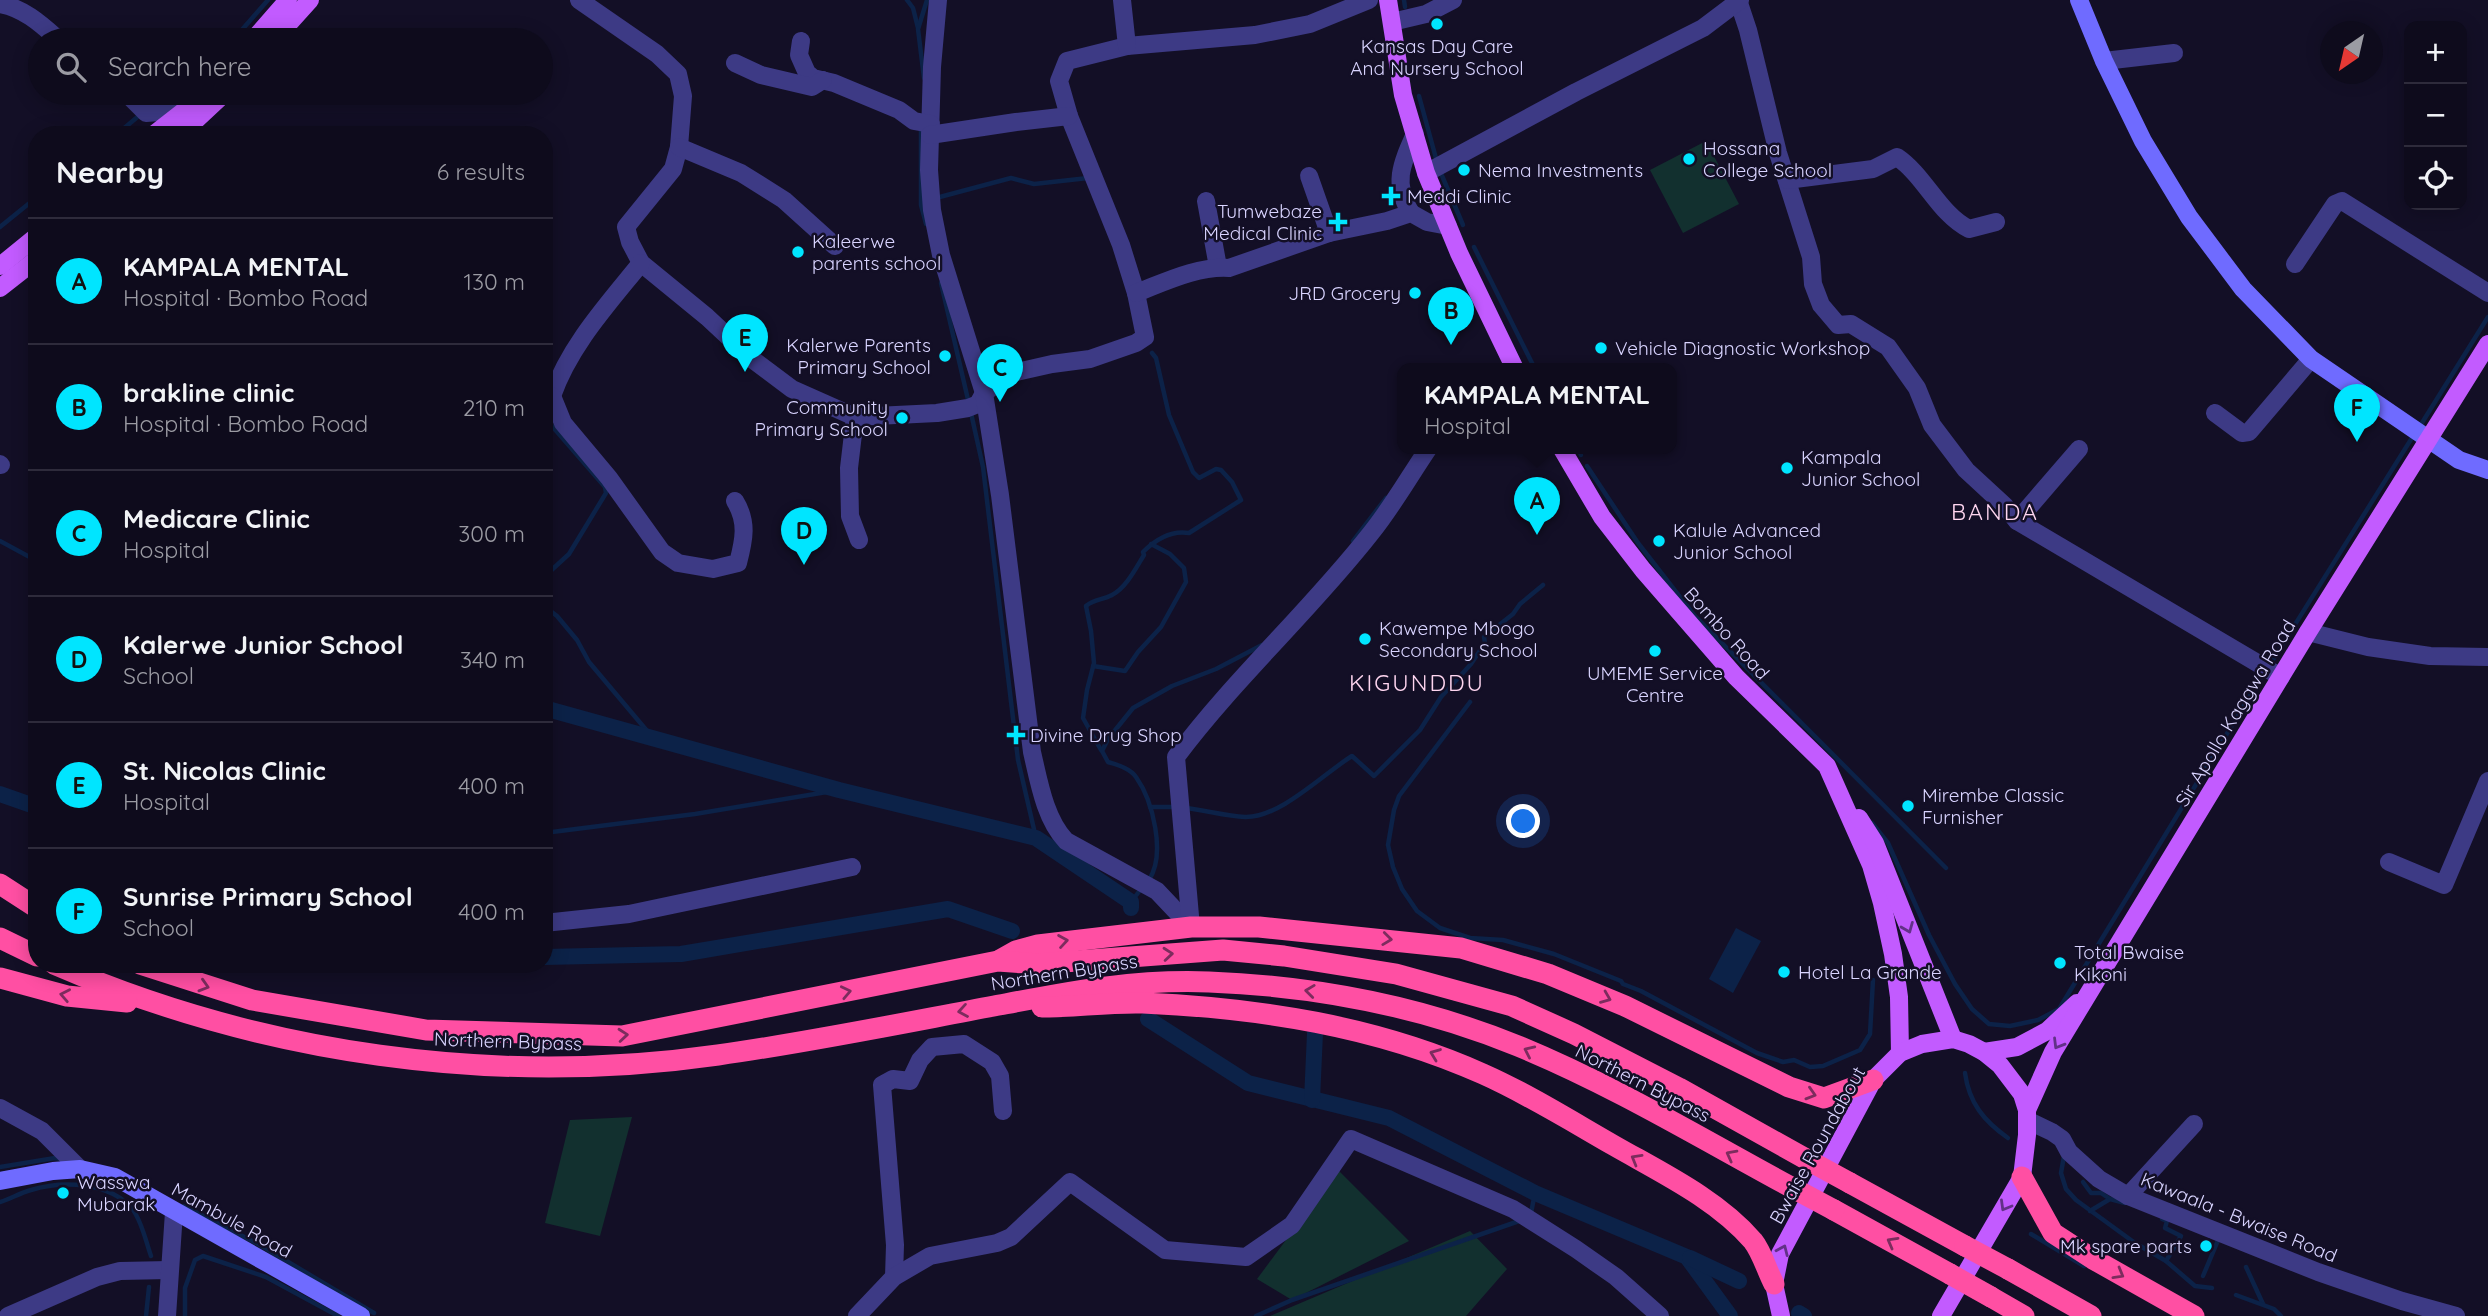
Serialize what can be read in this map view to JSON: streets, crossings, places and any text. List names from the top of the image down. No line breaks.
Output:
{"streets":{"highway":["Northern Bypass"],"main road":["Bombo Road","Sir Apollo Kaggwa Road","Bwaise Roundabout"],"street":["Kawaala - Bwaise Road","Mambule Road"]},"crossings":[["Bombo Road","Bwaise Roundabout"],["Sir Apollo Kaggwa Road","Kawaala - Bwaise Road"]],"one_way":["Bwaise Roundabout"],"districts":["BANDA","KIGUNDDU"],"places":{"other":["Kansas Day Care And Nursery School","Hossana College School","Nema Investments","Kaleerwe parents school","JRD Grocery","Vehicle Diagnostic Workshop","Kalerwe Parents Primary School","Community Primary School","Kampala Junior School","Kalule Advanced Junior School","Kawempe Mbogo Secondary School","UMEME Service Centre","Mirembe Classic Furnisher","Total Bwaise Kikoni","Hotel La Grande","Wasswa Mubarak","Mk spare parts"],"health":["Meddi Clinic","Tumwebaze Medical Clinic","Divine Drug Shop"]},"north":"bottom left","page":{"map_buttons":["+","−"],"search":"Search here","heading":["Nearby","6 results"],"list":[{"mark":"A","name":"KAMPALA MENTAL","note":"Hospital · Bombo Road","value":"130 m"},{"mark":"B","name":"brakline clinic","note":"Hospital · Bombo Road","value":"210 m"},{"mark":"C","name":"Medicare Clinic","note":"Hospital","value":"300 m"},{"mark":"D","name":"Kalerwe Junior School","note":"School","value":"340 m"},{"mark":"E","name":"St. Nicolas Clinic","note":"Hospital","value":"400 m"},{"mark":"F","name":"Sunrise Primary School","note":"School","value":"400 m"}],"pins":["B","E","C","F","A","D"],"popup":["KAMPALA MENTAL","Hospital"]}}
